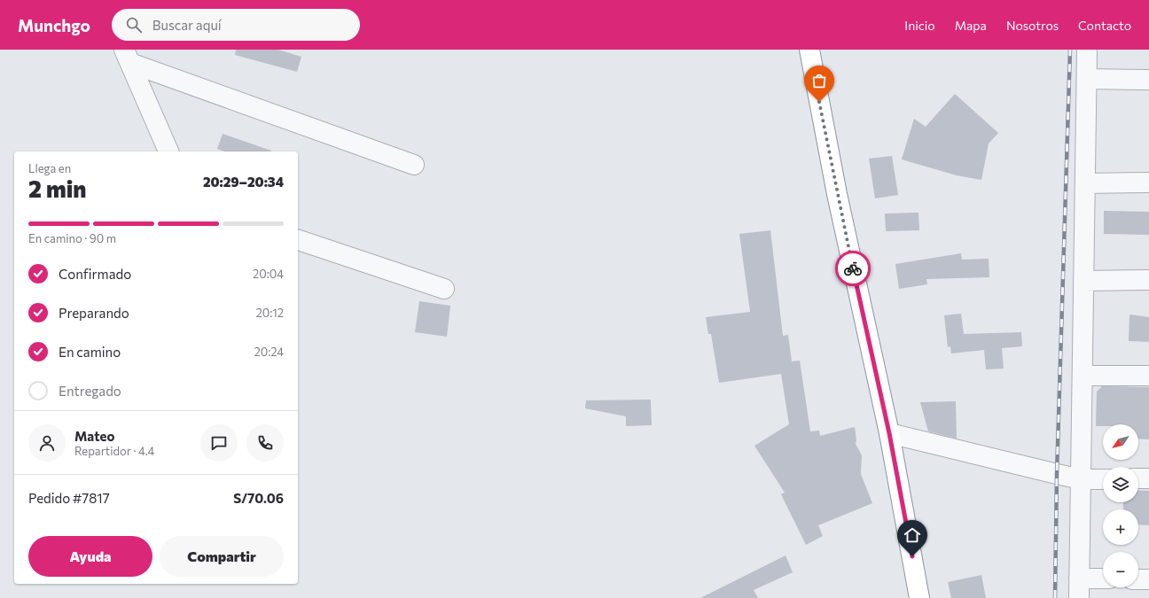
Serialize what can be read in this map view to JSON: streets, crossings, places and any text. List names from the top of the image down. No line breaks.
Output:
{"north":"bottom left","page":{"header":"Munchgo","search":"Buscar aquí","nav":["Inicio","Mapa","Nosotros","Contacto"],"heading":["2 min","Llega en","20:29–20:34"],"panel":["Mateo","Repartidor · 4.4","Pedido #7817","S/70.06"],"bar":"En camino · 90 m","list":[["Confirmado","20:04"],["Preparando","20:12"],["En camino","20:24"],"Entregado"],"map_buttons":["+","−"],"buttons":["Ayuda","Compartir"]}}
